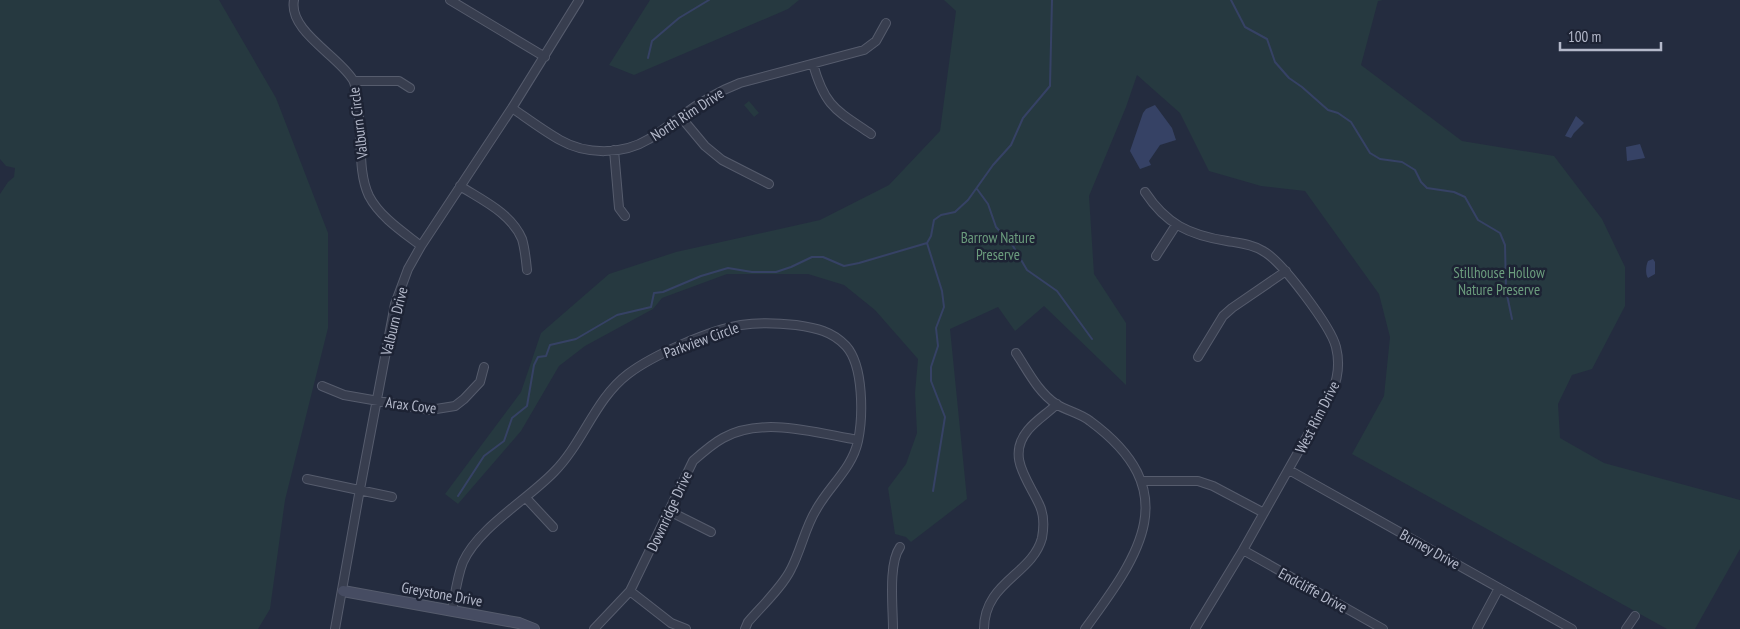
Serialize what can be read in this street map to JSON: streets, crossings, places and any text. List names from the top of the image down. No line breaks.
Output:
{"streets":{"street":["North Rim Drive","Valburn Circle","Valburn Drive","Parkview Circle","Arax Cove","West Rim Drive","Downridge Drive","Burney Drive","Endcliffe Drive","Greystone Drive"]},"crossings":[["North Rim Drive","Valburn Drive"],["Valburn Circle","Valburn Drive"],["Valburn Drive","Arax Cove"],["Valburn Drive","Greystone Drive"],["Parkview Circle","Downridge Drive"],["Parkview Circle","Greystone Drive"],["West Rim Drive","Burney Drive"],["West Rim Drive","Endcliffe Drive"]],"parks":["Barrow Nature Preserve","Stillhouse Hollow Nature Preserve"],"scale_bar":"100 m"}
